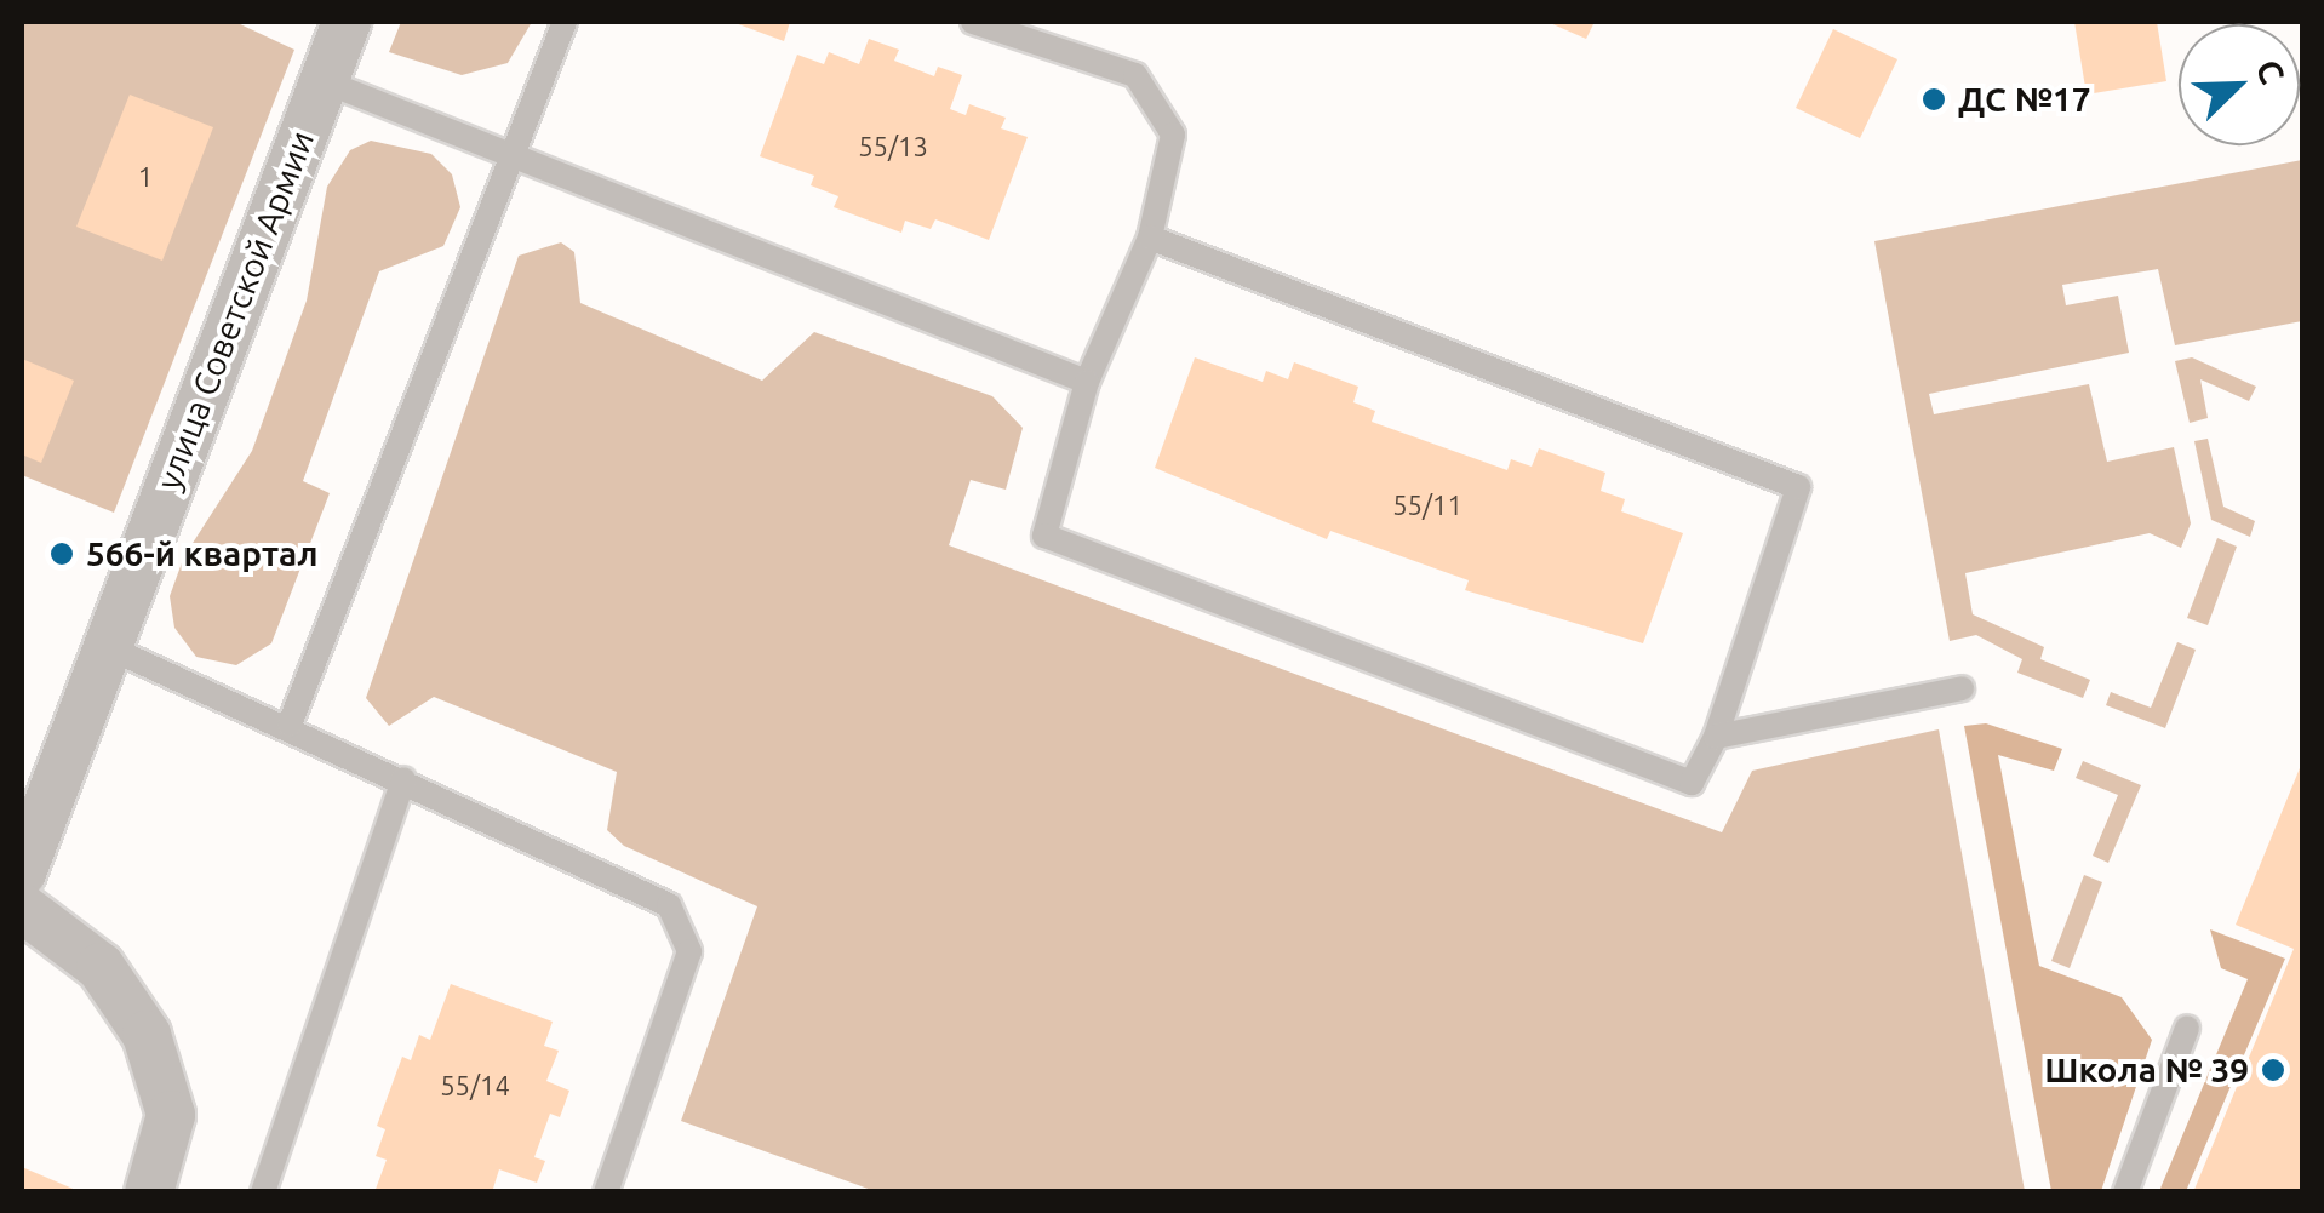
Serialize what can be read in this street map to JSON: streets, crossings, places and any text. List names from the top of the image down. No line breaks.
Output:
{"streets":{"street":["улица Советской Армии"]},"places":["ДС №17","566-й квартал","Школа № 39"],"house_numbers":["55/13","1","55/11","55/14"],"north":"top right"}
